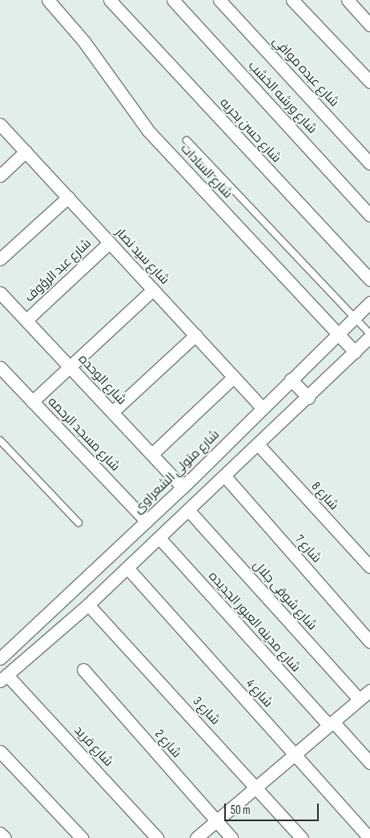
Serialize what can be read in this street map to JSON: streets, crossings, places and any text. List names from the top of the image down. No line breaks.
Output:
{"streets":{"street":["شارع عبده موافي","شارع ورشه الخشب","شارع حسن بحريه","شارع السادات","شارع سيد نصار","شارع عبد الرؤوف","شارع الوحده","شارع مسجد الرحمه","شارع متولي الشعراوى","شارع 8","شارع 7","شارع شوقى جلال","شارع مدينه العبور الجديده","شارع 4","شارع 3","شارع 2","شارع فريد"]},"crossings":[["شارع السادات","شارع متولي الشعراوى"],["شارع سيد نصار","شارع عبد الرؤوف"],["شارع سيد نصار","شارع متولي الشعراوى"],["شارع عبد الرؤوف","شارع الوحده"],["شارع الوحده","شارع متولي الشعراوى"],["شارع مسجد الرحمه","شارع متولي الشعراوى"]],"scale_bar":"50 m"}
